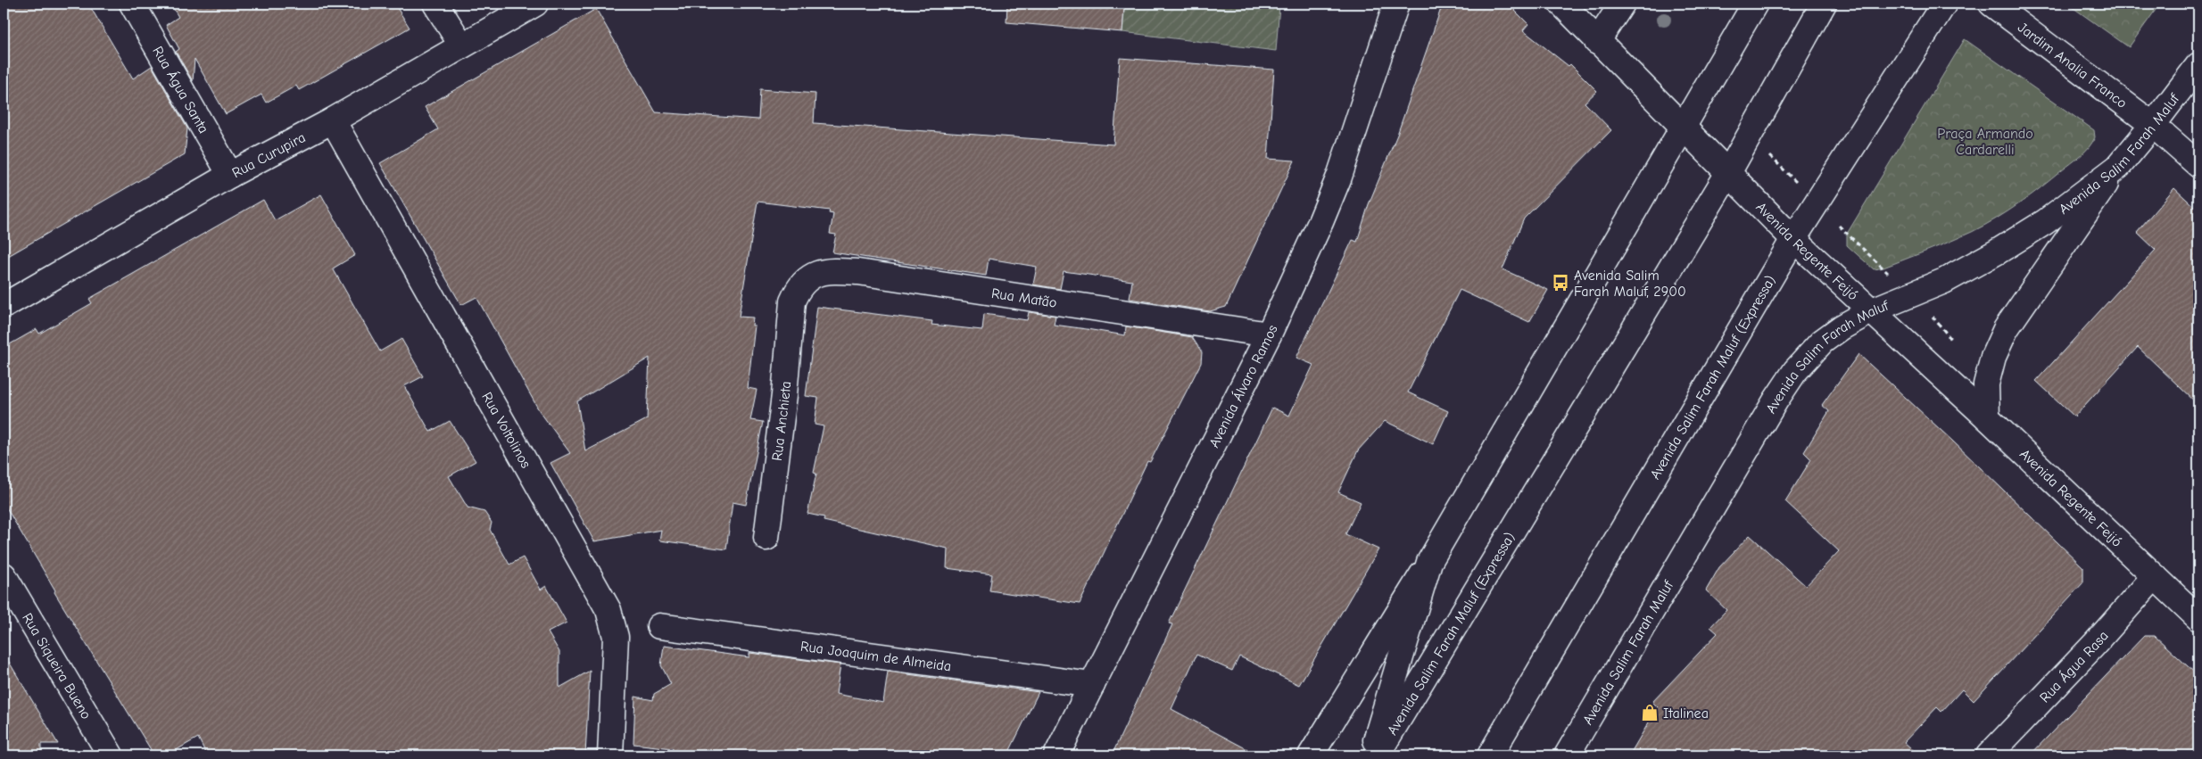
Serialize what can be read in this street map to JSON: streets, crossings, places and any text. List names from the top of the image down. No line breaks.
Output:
{"streets":{"main road":["Jardim Analia Franco","Rua Água Santa","Avenida Salim Farah Maluf","Rua Curupira","Avenida Regente Feijó","Rua Matão","Avenida Salim Farah Maluf (Expressa)","Avenida Álvaro Ramos","Rua Anchieta","Rua Voltolinos","Rua Joaquim de Almeida","Rua Siqueira Bueno","Rua Água Rasa"]},"crossings":[["Jardim Analia Franco","Avenida Salim Farah Maluf"],["Rua Água Santa","Rua Curupira"],["Avenida Salim Farah Maluf","Avenida Regente Feijó"],["Rua Curupira","Rua Voltolinos"],["Avenida Regente Feijó","Avenida Salim Farah Maluf (Expressa)"],["Avenida Regente Feijó","Rua Água Rasa"],["Rua Matão","Avenida Álvaro Ramos"],["Rua Matão","Rua Anchieta"],["Avenida Álvaro Ramos","Rua Joaquim de Almeida"]],"parks":["Praça Armando Cardarelli"],"places":{"bus stop":["Avenida Salim Farah Maluf, 2900"],"shop":["Italinea"]}}
